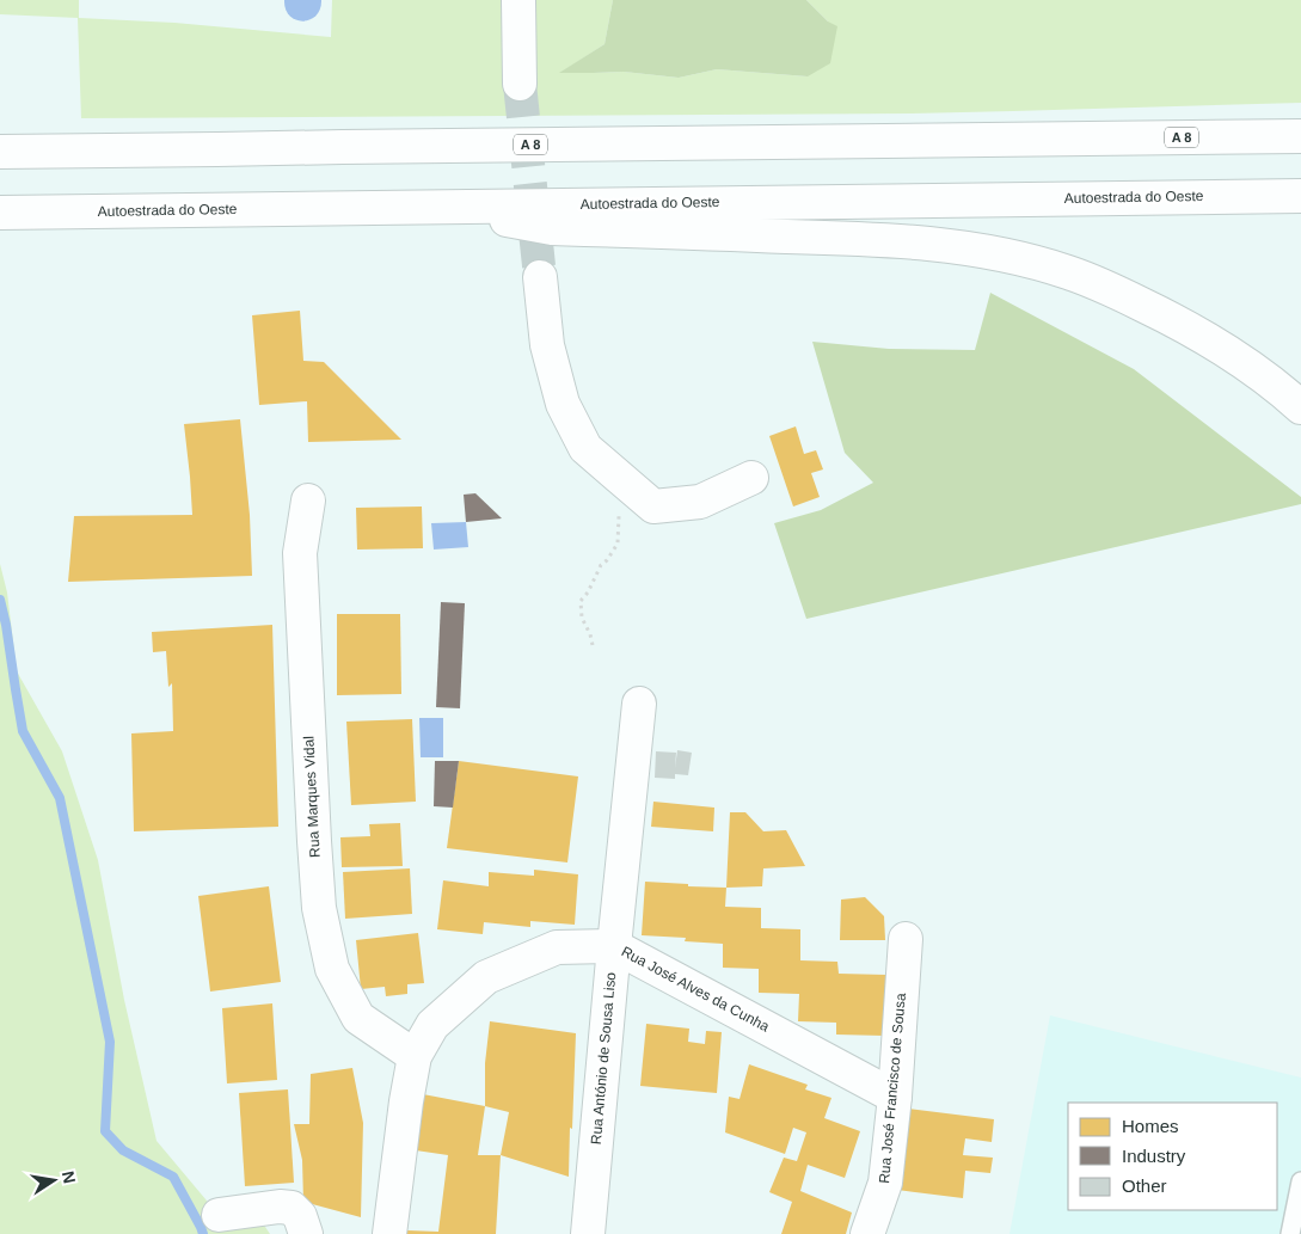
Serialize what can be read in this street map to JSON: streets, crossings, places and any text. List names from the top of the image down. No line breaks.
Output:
{"streets":{"main road":["A 8","Autoestrada do Oeste","Rua Marques Vidal","Rua José Alves da Cunha","Rua António de Sousa Liso","Rua José Francisco de Sousa"]},"crossings":[["Rua Marques Vidal","Rua José Alves da Cunha"],["Rua José Alves da Cunha","Rua António de Sousa Liso"],["Rua José Alves da Cunha","Rua José Francisco de Sousa"]],"legend":["Homes","Industry","Other"],"north":"right"}
